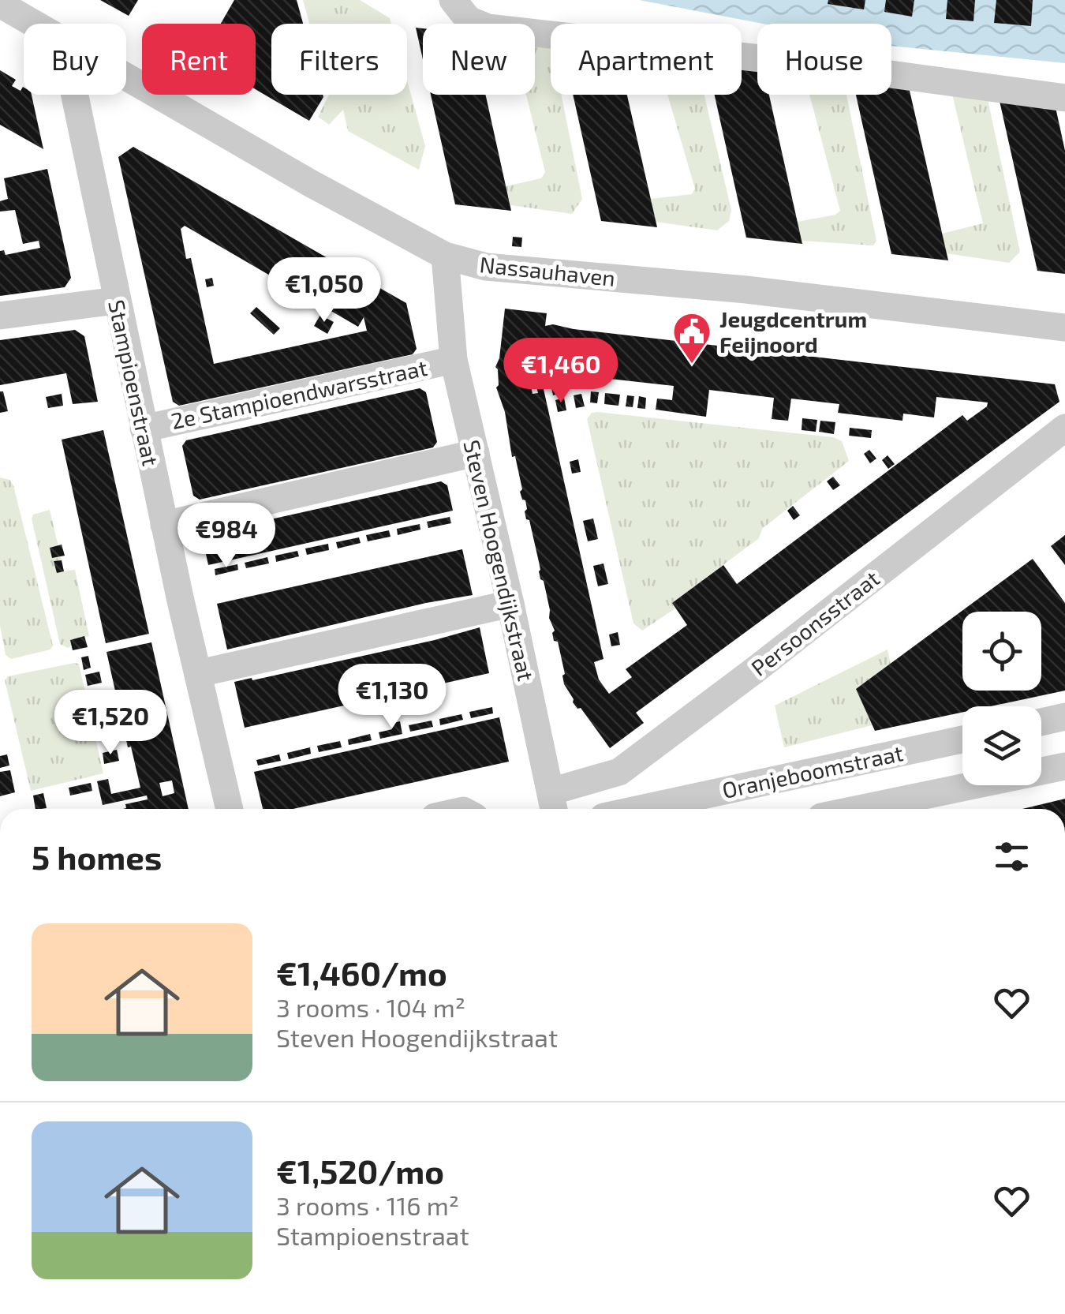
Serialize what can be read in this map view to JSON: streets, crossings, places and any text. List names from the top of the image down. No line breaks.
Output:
{"streets":{"street":["Nassauhaven","Stampioenstraat","2e Stampioendwarsstraat","Steven Hoogendijkstraat","Persoonsstraat","Oranjeboomstraat"]},"crossings":[["Nassauhaven","Steven Hoogendijkstraat"],["Stampioenstraat","2e Stampioendwarsstraat"],["2e Stampioendwarsstraat","Steven Hoogendijkstraat"],["Steven Hoogendijkstraat","Persoonsstraat"]],"places":{"public building":["Jeugdcentrum Feijnoord"]},"page":{"chip":["Buy","Rent","Filters","New","Apartment","House"],"price":["€1,050","€1,460","€984","€1,130","€1,520"],"heading":"5 homes","list":[{"name":"€1,460/mo","note":"3 rooms · 104 m² · Steven Hoogendijkstraat"},{"name":"€1,520/mo","note":"3 rooms · 116 m² · Stampioenstraat"}]}}
